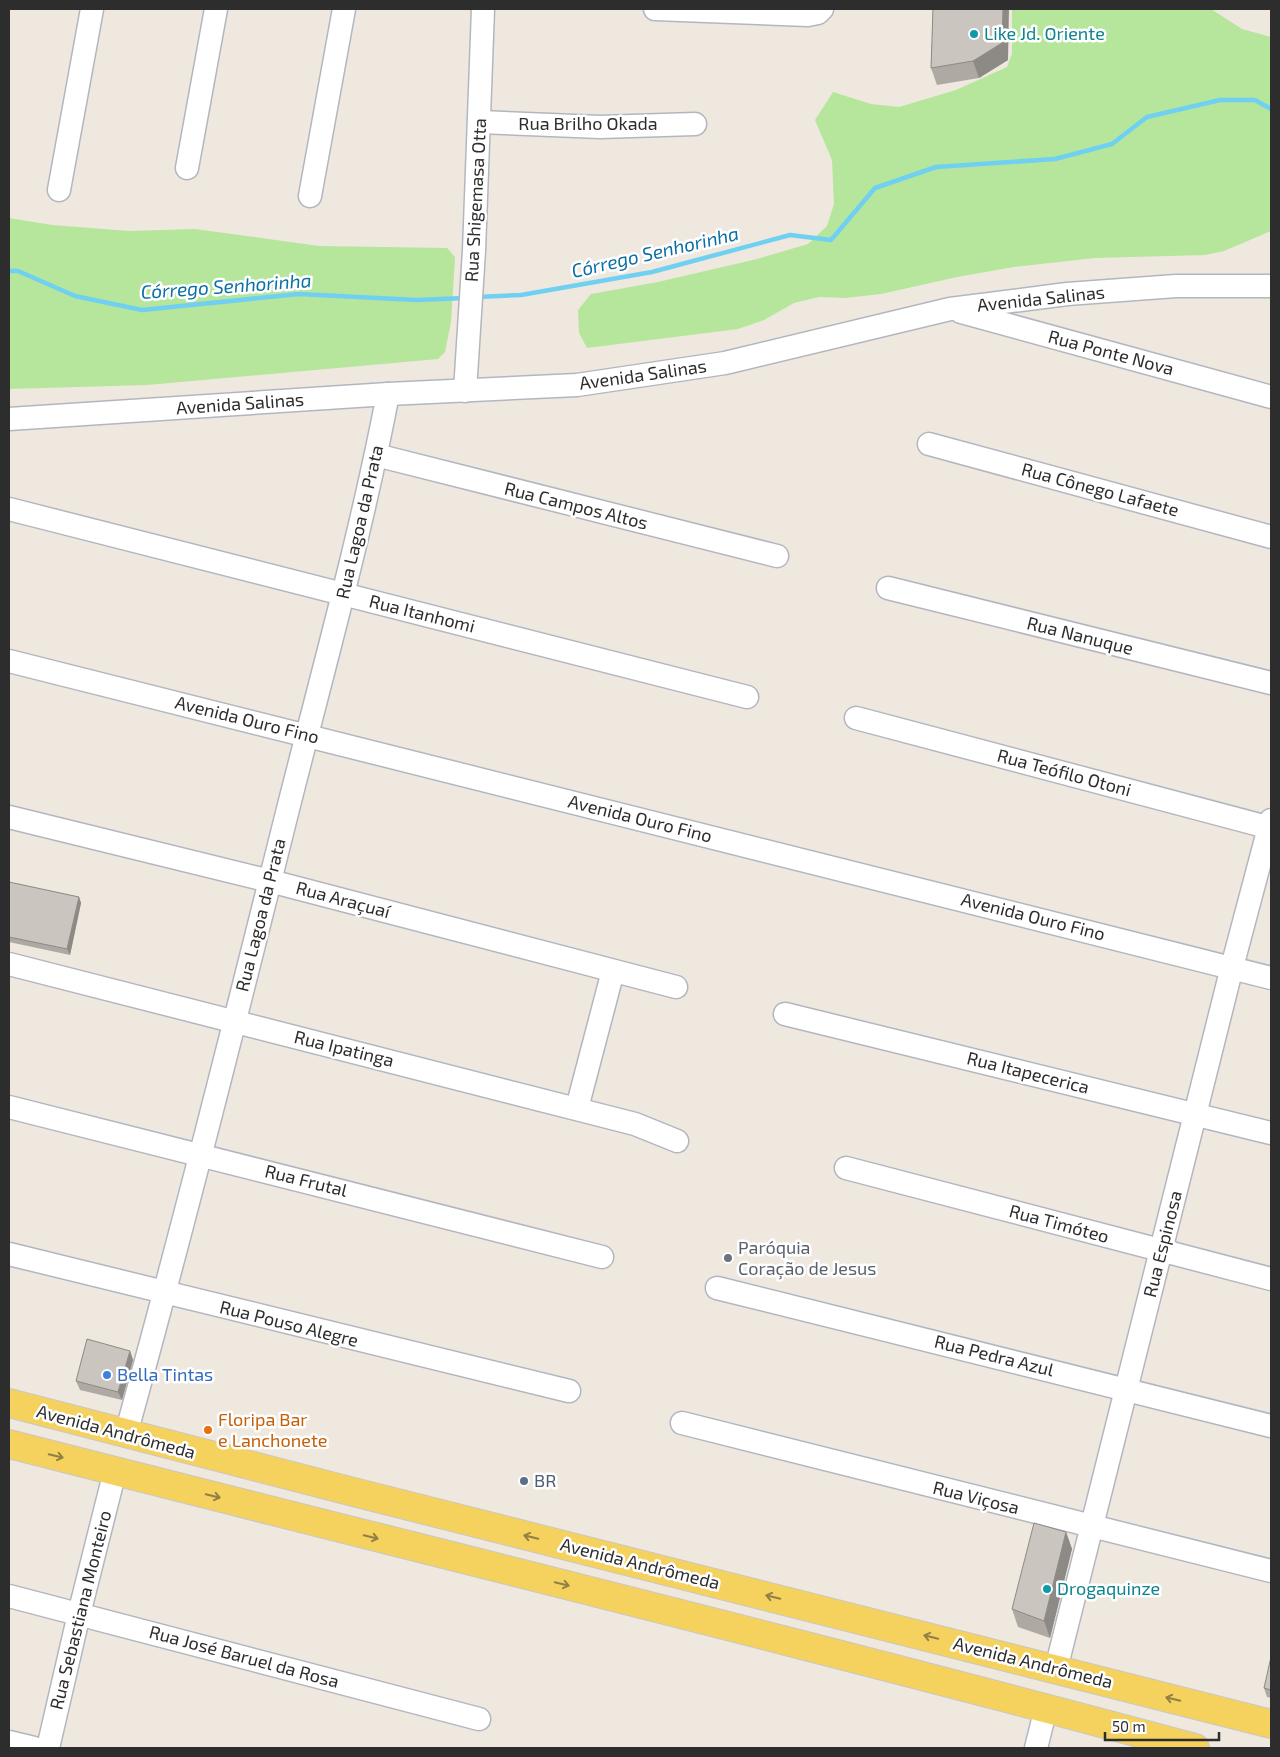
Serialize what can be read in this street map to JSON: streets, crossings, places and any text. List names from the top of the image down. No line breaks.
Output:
{"streets":{"main road":["Avenida Andrômeda"],"street":["Rua Brilho Okada","Rua Shigemasa Otta","Avenida Salinas","Rua Ponte Nova","Rua Cônego Lafaete","Rua Campos Altos","Rua Lagoa da Prata","Rua Itanhomi","Rua Nanuque","Avenida Ouro Fino","Rua Teófilo Otoni","Rua Araçuaí","Rua Ipatinga","Rua Itapecerica","Rua Frutal","Rua Timóteo","Rua Espinosa","Rua Pouso Alegre","Rua Pedra Azul","Rua Viçosa","Rua Sebastiana Monteiro","Rua José Baruel da Rosa"]},"crossings":[["Rua Brilho Okada","Rua Shigemasa Otta"],["Rua Shigemasa Otta","Avenida Salinas"],["Avenida Salinas","Rua Ponte Nova"],["Avenida Salinas","Rua Lagoa da Prata"],["Rua Campos Altos","Rua Lagoa da Prata"],["Rua Lagoa da Prata","Rua Itanhomi"],["Rua Lagoa da Prata","Avenida Ouro Fino"],["Rua Lagoa da Prata","Rua Araçuaí"],["Rua Lagoa da Prata","Rua Ipatinga"],["Rua Lagoa da Prata","Rua Frutal"],["Rua Lagoa da Prata","Rua Pouso Alegre"],["Rua Lagoa da Prata","Avenida Andrômeda"],["Avenida Ouro Fino","Rua Espinosa"],["Rua Teófilo Otoni","Rua Espinosa"],["Rua Itapecerica","Rua Espinosa"],["Rua Timóteo","Rua Espinosa"],["Rua Espinosa","Rua Pedra Azul"],["Rua Espinosa","Avenida Andrômeda"],["Rua Espinosa","Rua Viçosa"],["Rua Sebastiana Monteiro","Rua José Baruel da Rosa"]],"water":["Córrego Senhorinha"],"places":["Like Jd. Oriente","Paróquia Coração de Jesus","Bella Tintas","Floripa Bar e Lanchonete","BR","Drogaquinze"],"scale_bar":"50 m"}
